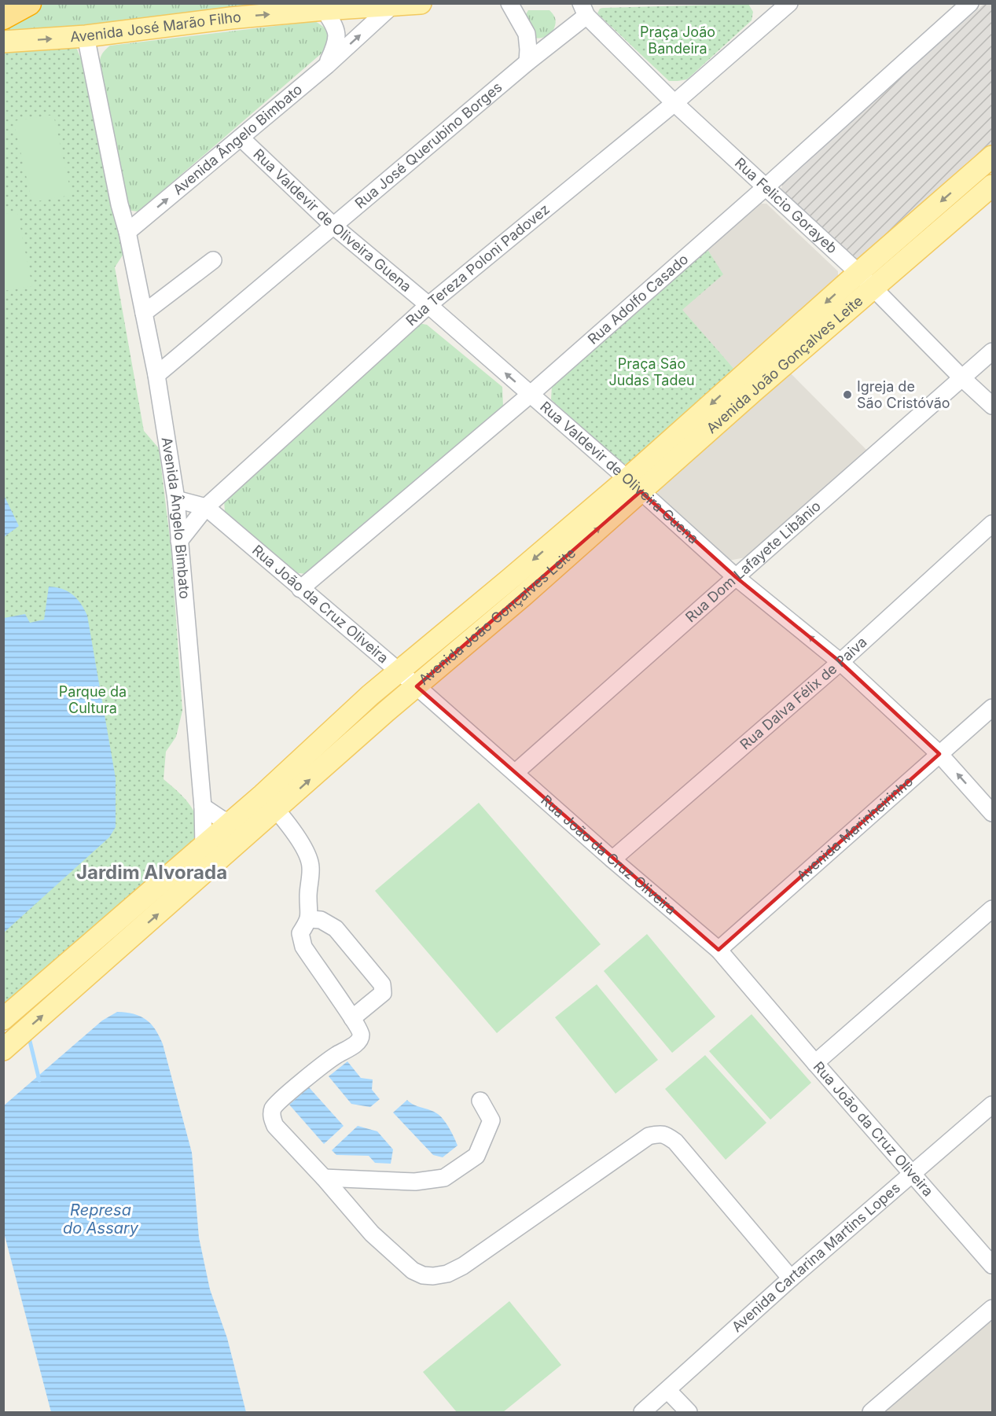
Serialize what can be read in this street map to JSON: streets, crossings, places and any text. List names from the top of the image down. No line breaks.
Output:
{"streets":{"main road":["Avenida José Marão Filho","Avenida João Gonçalves Leite"],"street":["Avenida Ângelo Bimbato","Rua José Querubino Borges","Rua Felicio Gorayeb","Rua Valdevir de Oliveira Guena","Rua Tereza Poloni Padovez","Rua Adolfo Casado","Rua Dom Lafayete Libânio","Rua João da Cruz Oliveira","Rua Dalva Félix de Paiva","Avenida Marinheirinho","Avenida Cartarina Martins Lopes"]},"crossings":[["Avenida José Marão Filho","Avenida Ângelo Bimbato"],["Avenida Ângelo Bimbato","Rua José Querubino Borges"],["Avenida Ângelo Bimbato","Rua Valdevir de Oliveira Guena"],["Avenida Ângelo Bimbato","Rua Tereza Poloni Padovez"],["Avenida Ângelo Bimbato","Avenida João Gonçalves Leite"],["Avenida Ângelo Bimbato","Rua João da Cruz Oliveira"],["Rua José Querubino Borges","Rua Felicio Gorayeb"],["Rua José Querubino Borges","Rua Valdevir de Oliveira Guena"],["Rua Felicio Gorayeb","Rua Tereza Poloni Padovez"],["Rua Felicio Gorayeb","Rua Adolfo Casado"],["Rua Felicio Gorayeb","Avenida João Gonçalves Leite"],["Rua Felicio Gorayeb","Rua Dom Lafayete Libânio"],["Rua Valdevir de Oliveira Guena","Rua Tereza Poloni Padovez"],["Rua Valdevir de Oliveira Guena","Rua Adolfo Casado"],["Rua Valdevir de Oliveira Guena","Avenida João Gonçalves Leite"],["Rua Valdevir de Oliveira Guena","Rua Dom Lafayete Libânio"],["Rua Valdevir de Oliveira Guena","Rua Dalva Félix de Paiva"],["Rua Valdevir de Oliveira Guena","Avenida Marinheirinho"],["Rua Tereza Poloni Padovez","Rua João da Cruz Oliveira"],["Rua Adolfo Casado","Rua João da Cruz Oliveira"],["Avenida João Gonçalves Leite","Rua João da Cruz Oliveira"],["Rua Dom Lafayete Libânio","Rua João da Cruz Oliveira"],["Rua João da Cruz Oliveira","Rua Dalva Félix de Paiva"],["Rua João da Cruz Oliveira","Avenida Marinheirinho"],["Rua João da Cruz Oliveira","Avenida Cartarina Martins Lopes"]],"one_way":["Avenida José Marão Filho"],"districts":["Jardim Alvorada"],"water":["Represa do Assary"],"parks":["Praça João Bandeira","Praça São Judas Tadeu","Parque da Cultura"],"places":["Igreja de São Cristóvão"]}
